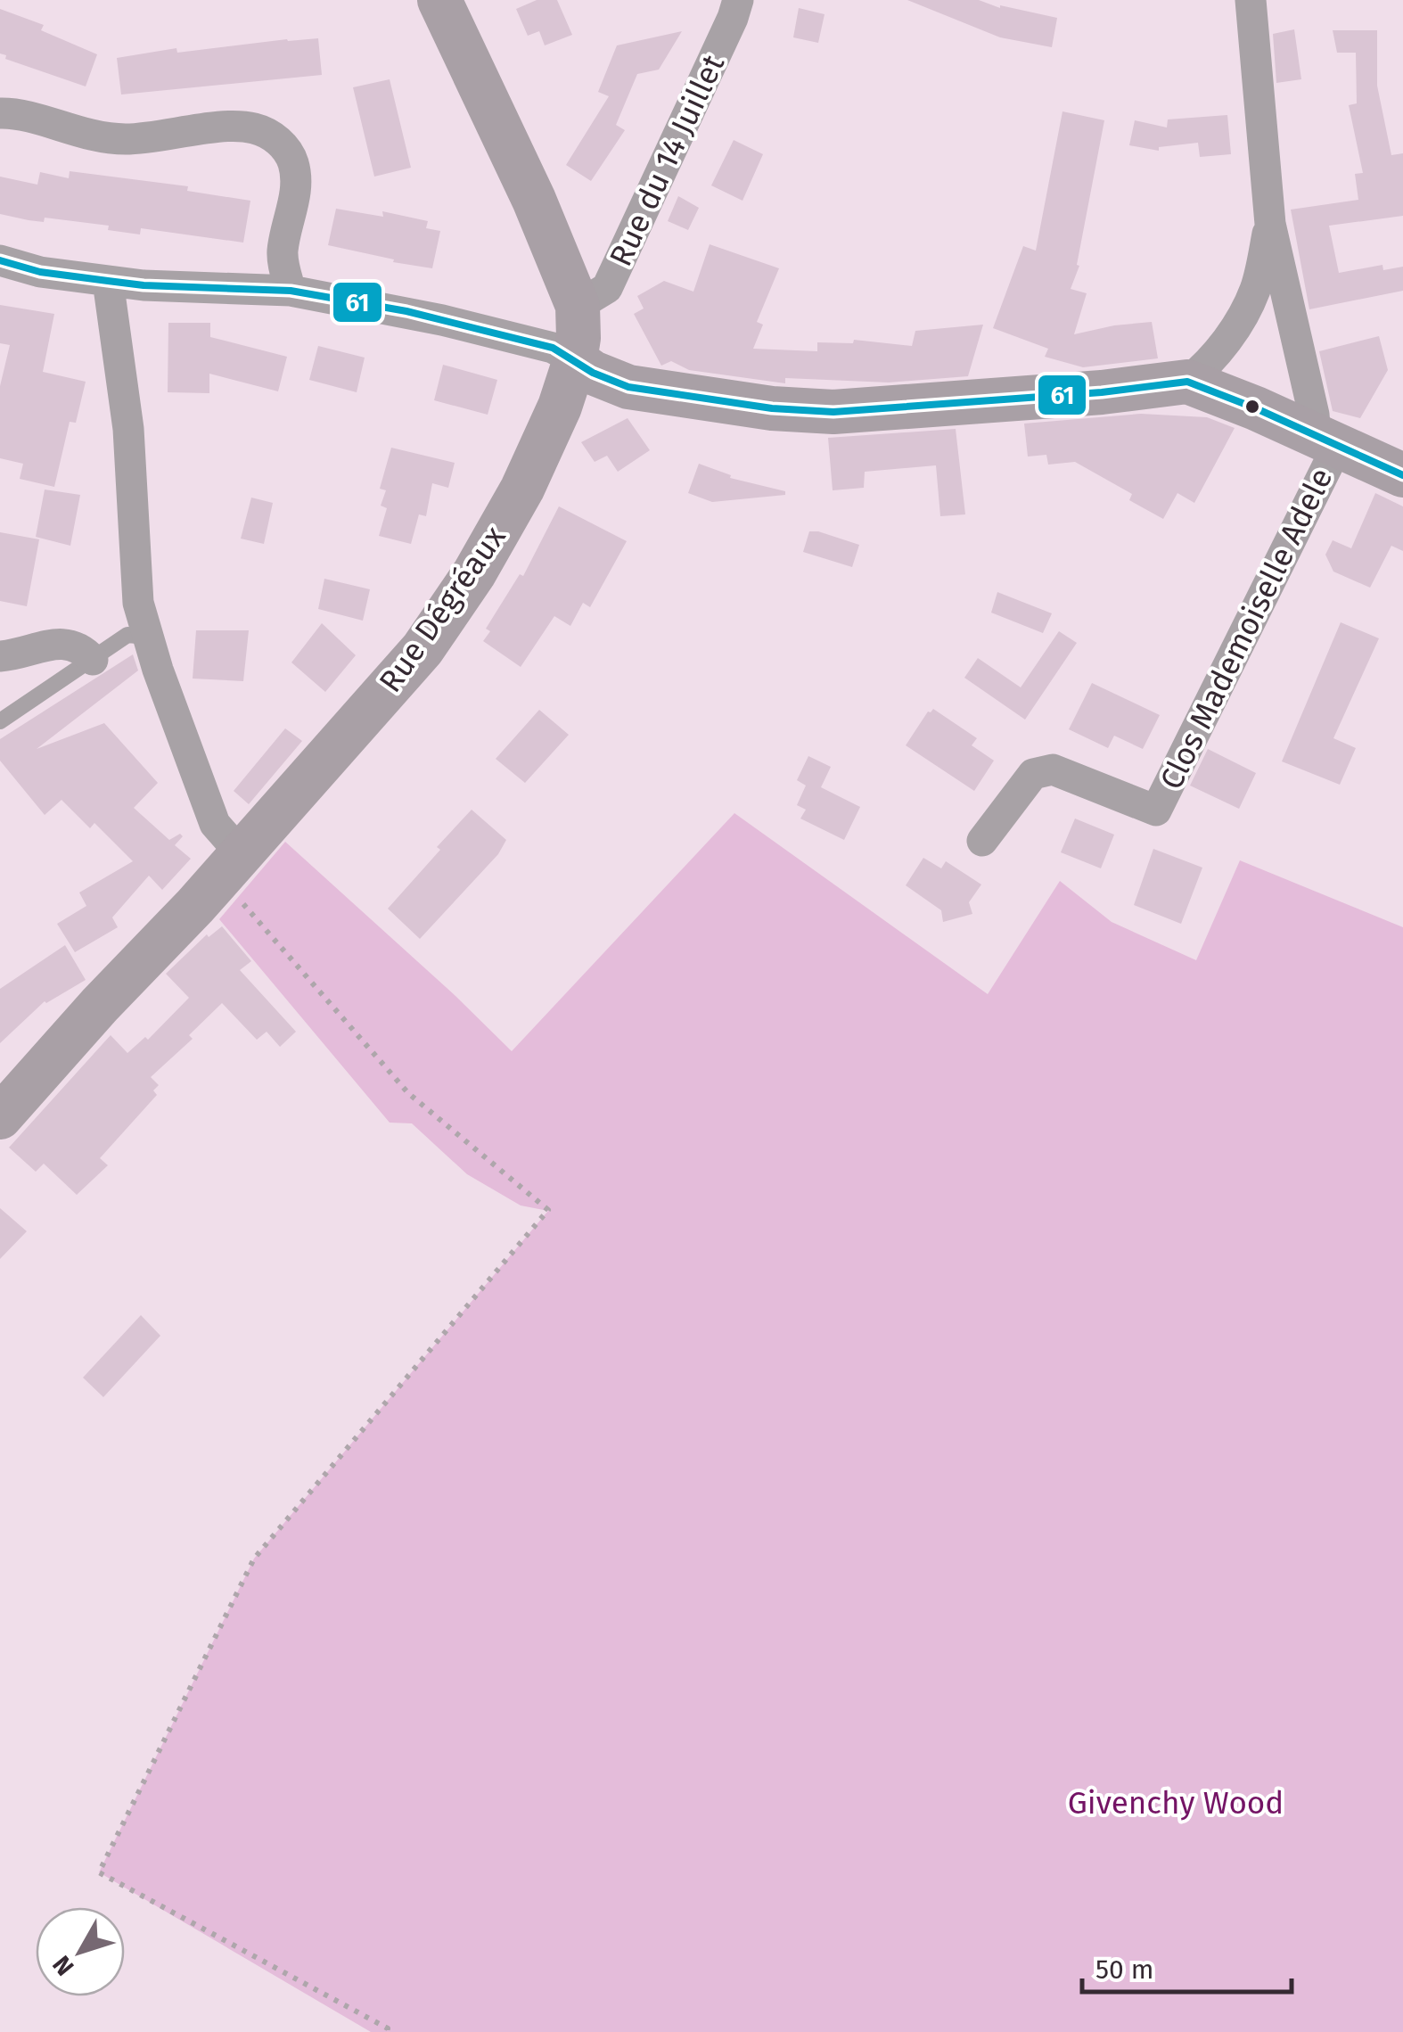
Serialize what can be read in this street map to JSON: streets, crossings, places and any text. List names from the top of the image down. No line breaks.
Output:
{"streets":{"main road":["Rue Dégréaux"],"street":["Rue du 14 Juillet","Clos Mademoiselle Adele"]},"crossings":[["Rue du 14 Juillet","Rue Dégréaux"]],"parks":["Givenchy Wood"],"lines":["transit line 61"],"scale_bar":"50 m","north":"bottom left"}
